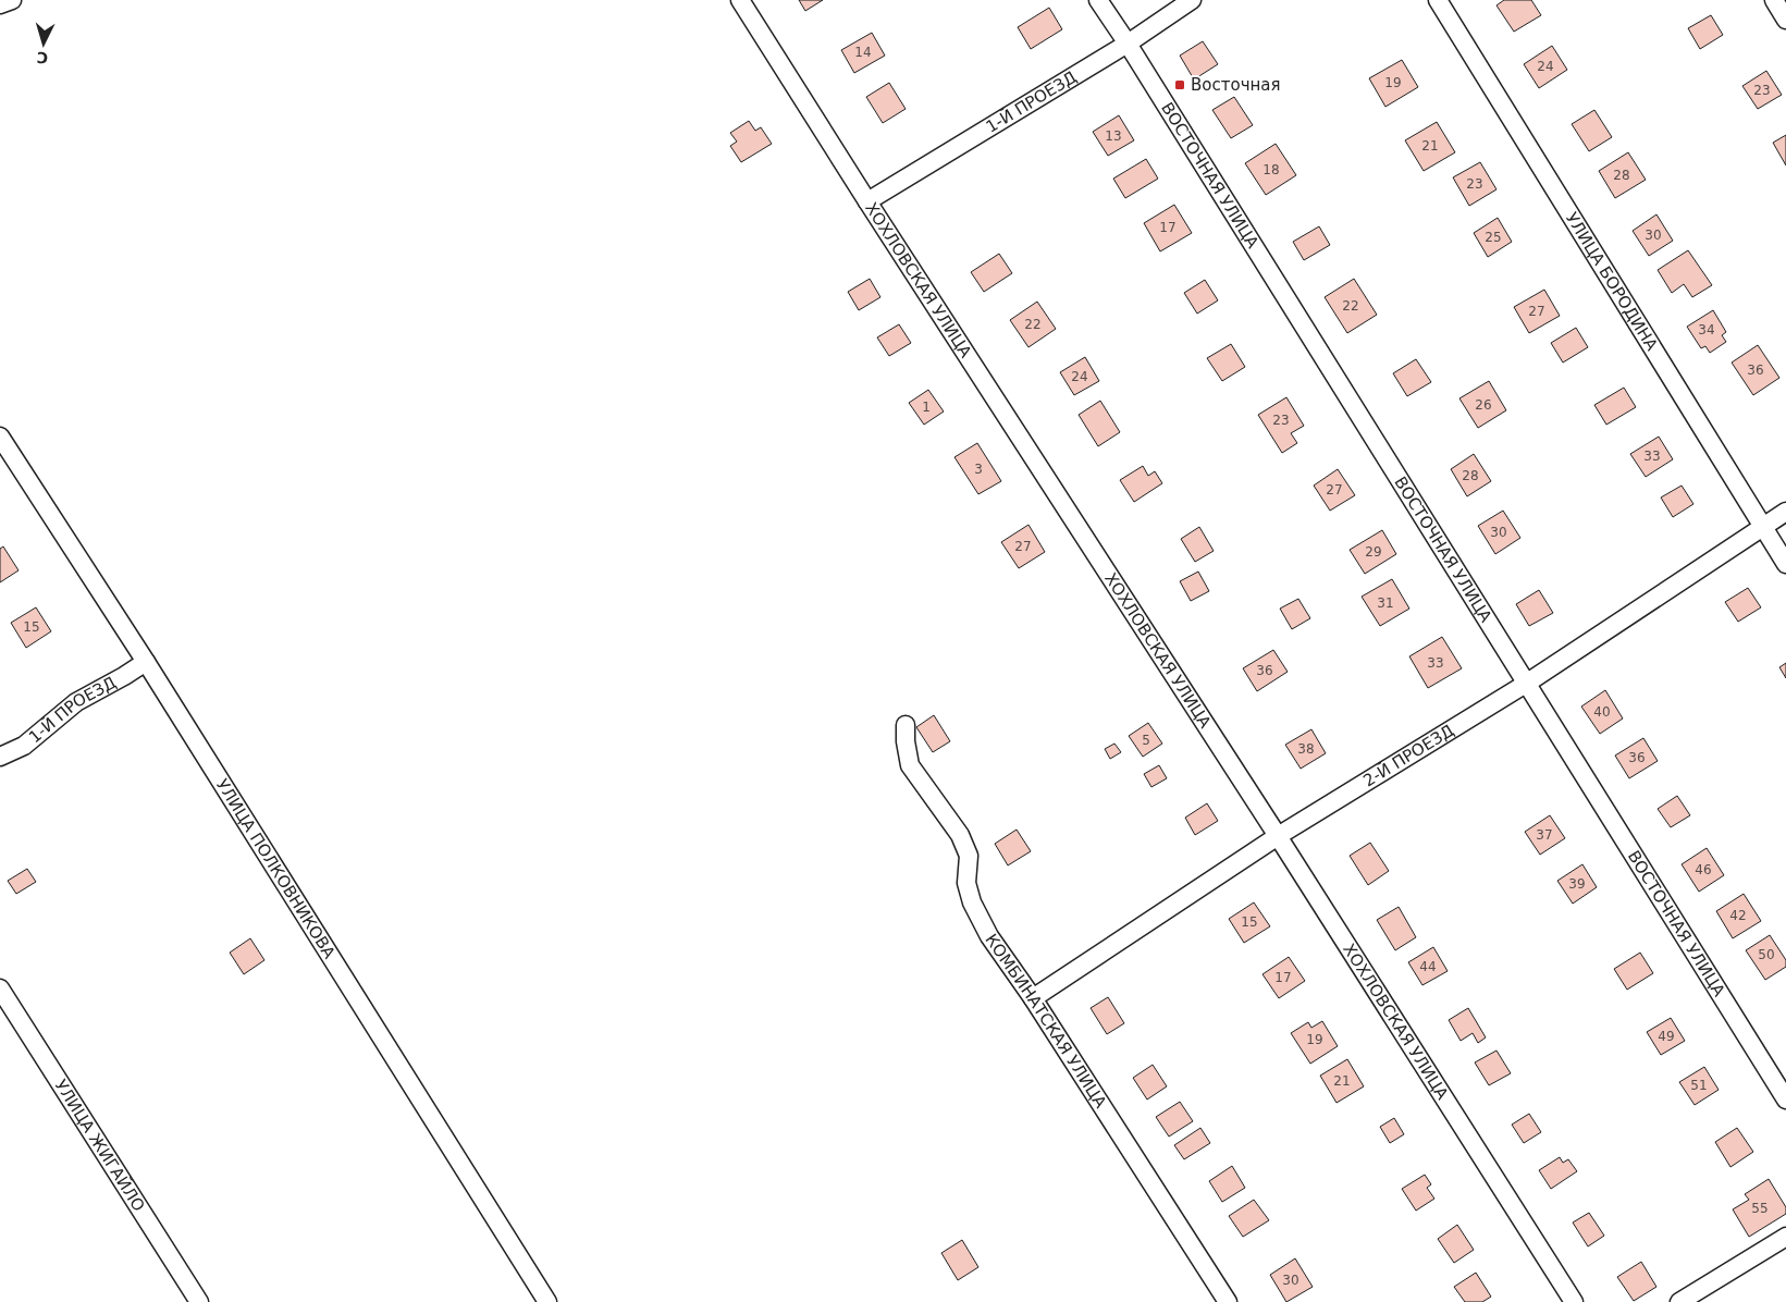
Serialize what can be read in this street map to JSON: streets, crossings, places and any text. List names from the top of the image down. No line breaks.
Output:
{"streets":{"street":["1-Й ПРОЕЗД","ВОСТОЧНАЯ УЛИЦА","ХОХЛОВСКАЯ УЛИЦА","УЛИЦА БОРОДИНА","2-Й ПРОЕЗД","УЛИЦА ПОЛКОВНИКОВА","КОМБИНАТСКАЯ УЛИЦА","УЛИЦА ЖИГАЙЛО"]},"crossings":[["1-Й ПРОЕЗД","ВОСТОЧНАЯ УЛИЦА"],["1-Й ПРОЕЗД","ХОХЛОВСКАЯ УЛИЦА"],["1-Й ПРОЕЗД","УЛИЦА ПОЛКОВНИКОВА"],["ВОСТОЧНАЯ УЛИЦА","2-Й ПРОЕЗД"],["ХОХЛОВСКАЯ УЛИЦА","2-Й ПРОЕЗД"],["УЛИЦА БОРОДИНА","2-Й ПРОЕЗД"],["2-Й ПРОЕЗД","КОМБИНАТСКАЯ УЛИЦА"]],"places":{"transit":["Восточная"]},"house_numbers":["14","24","19","23","13","21","18","28","23","17","30","25","22","27","22","34","36","24","26","1","23","33","3","28","27","30","27","29","31","15","33","36","40","5","38","36","37","46","39","42","15","50","44","17","49","19","21","51","55","30"],"north":"bottom"}
